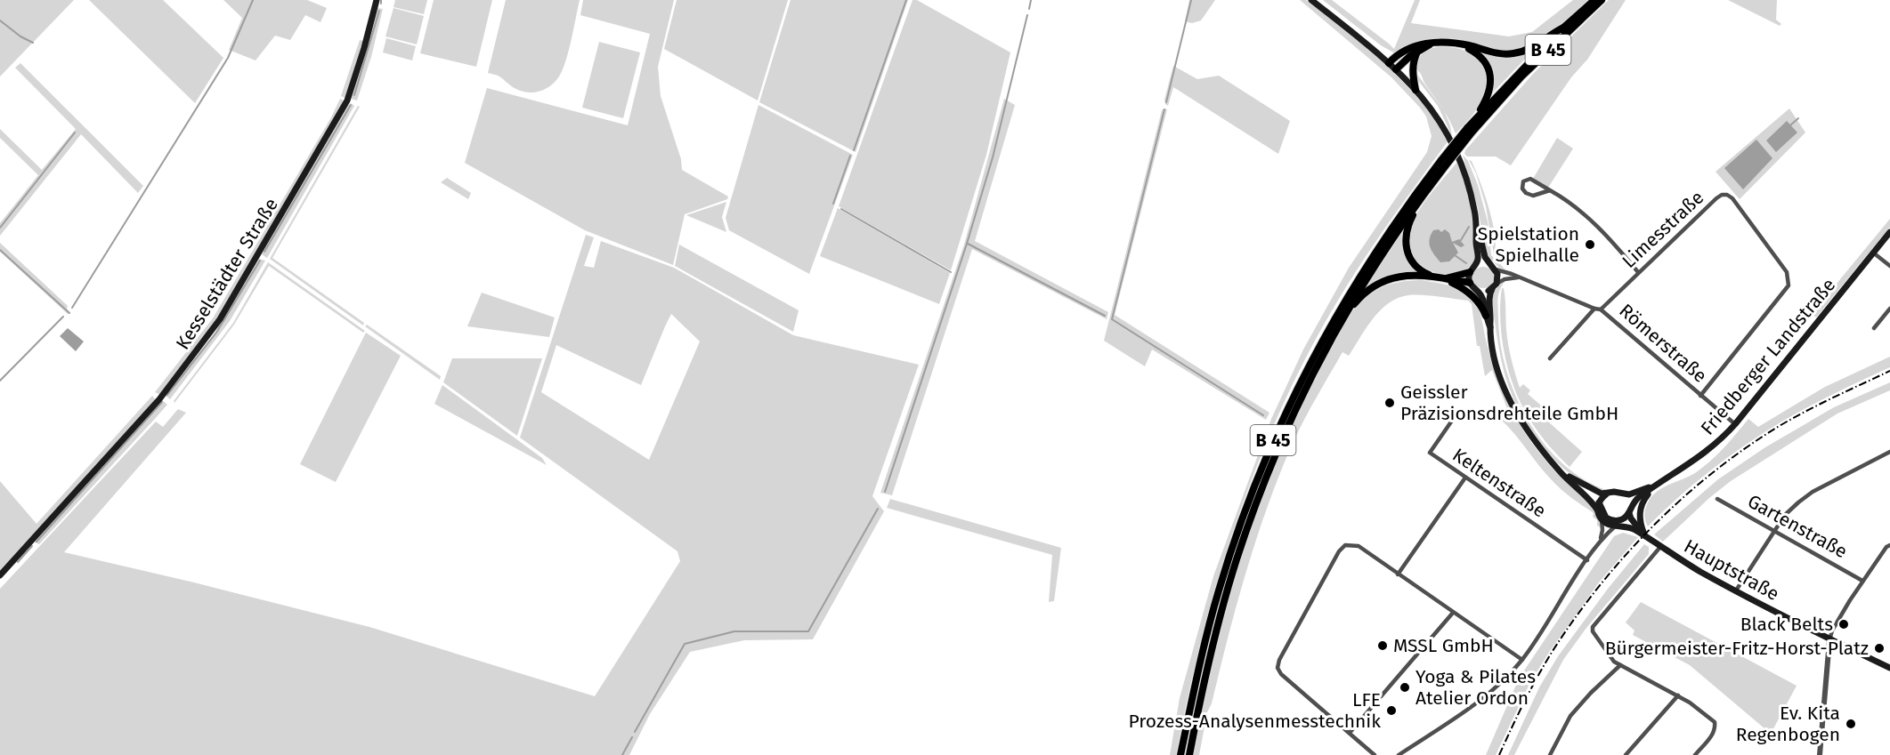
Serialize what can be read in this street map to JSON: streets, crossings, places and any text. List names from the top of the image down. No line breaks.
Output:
{"streets":{"highway":["B 45"],"main road":["Kesselstädter Straße","Friedberger Landstraße","Hauptstraße"],"street":["Limesstraße","Römerstraße","Keltenstraße","Gartenstraße"]},"crossings":[["Limesstraße","Römerstraße"],["Römerstraße","Friedberger Landstraße"],["Friedberger Landstraße","Keltenstraße"],["Friedberger Landstraße","Hauptstraße"]],"places":["Spielstation Spielhalle","Geissler Präzisionsdrehteile GmbH","Black Belts","MSSL GmbH","Bürgermeister-Fritz-Horst-Platz","Yoga & Pilates Atelier Ordon","LFE Prozess-Analysenmesstechnik","Ev. Kita Regenbogen"]}
